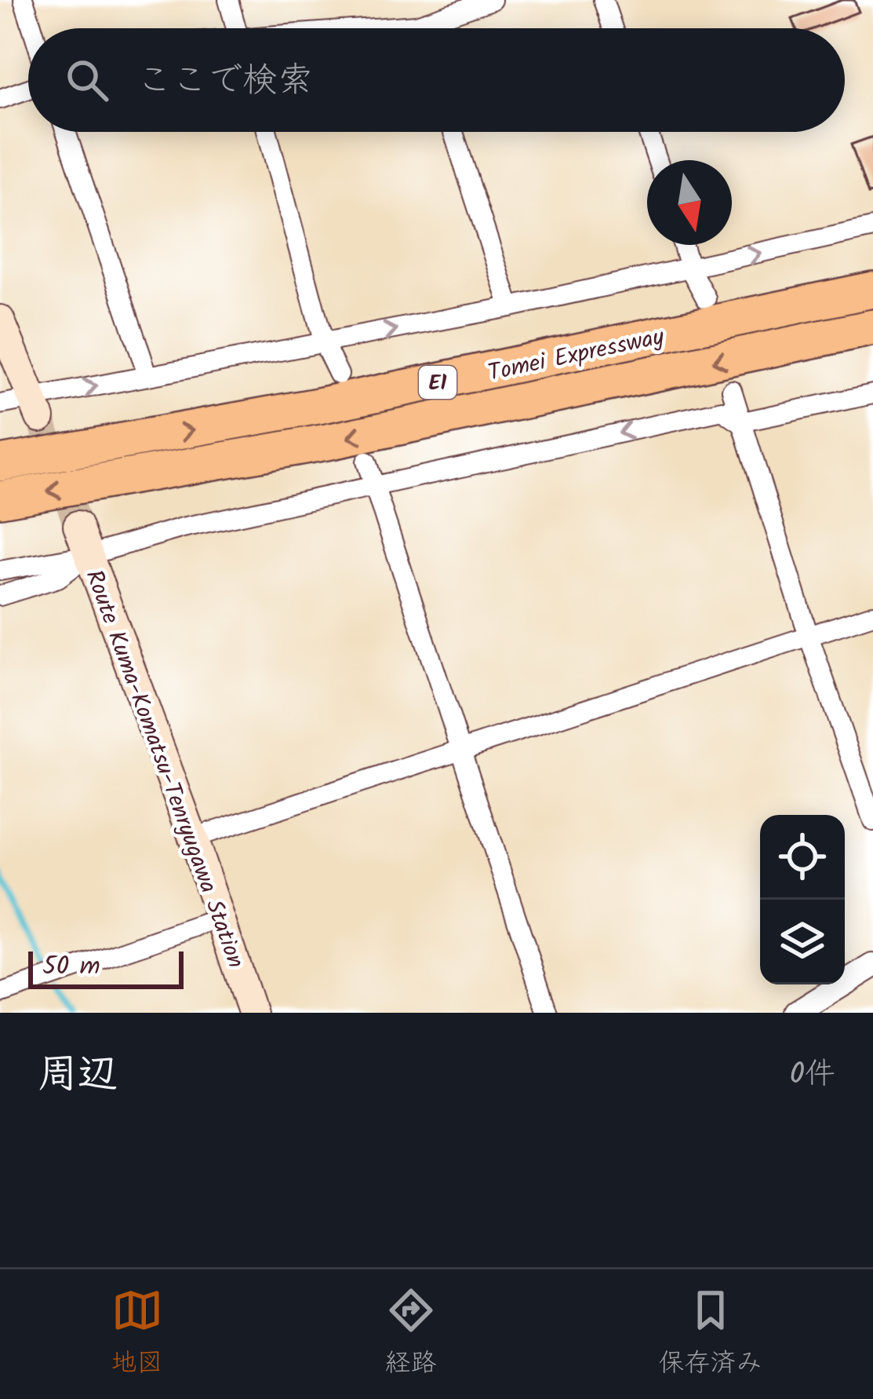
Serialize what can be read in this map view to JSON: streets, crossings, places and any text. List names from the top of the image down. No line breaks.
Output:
{"streets":{"highway":["Tomei Expressway","E1"],"main road":["Route Kuma-Komatsu-Tenryugawa Station"]},"scale_bar":"50 m","north":"bottom","page":{"search":"ここで検索","scale":"50 m","heading":["周辺","0件"],"nav":["地図","経路","保存済み"]}}
